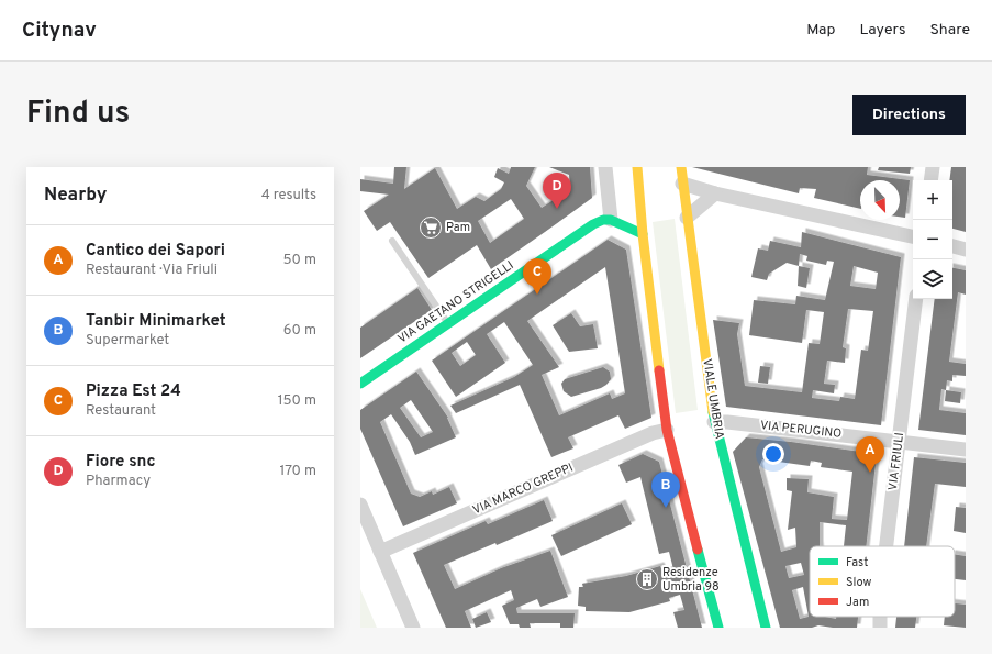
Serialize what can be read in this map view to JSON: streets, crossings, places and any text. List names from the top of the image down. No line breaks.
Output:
{"streets":{"main road":["VIA GAETANO STRIGELLI","VIALE UMBRIA"],"street":["VIA PERUGINO","VIA FRIULI","VIA MARCO GREPPI"]},"crossings":[["VIALE UMBRIA","VIA PERUGINO"],["VIA PERUGINO","VIA FRIULI"]],"places":{"supermarket":["Pam"],"building":["Residenze Umbria 98"]},"legend":["Fast","Slow","Jam"],"north":"bottom right","page":{"header":"Citynav","nav":["Map","Layers","Share"],"title":"Find us","buttons":"Directions","heading":["Nearby","4 results"],"pins":["D","C","A","B"],"map_buttons":["+","−"],"list":[{"mark":"A","name":"Cantico dei Sapori","note":"Restaurant · Via Friuli","value":"50 m"},{"mark":"B","name":"Tanbir Minimarket","note":"Supermarket","value":"60 m"},{"mark":"C","name":"Pizza Est 24","note":"Restaurant","value":"150 m"},{"mark":"D","name":"Fiore snc","note":"Pharmacy","value":"170 m"}]}}
